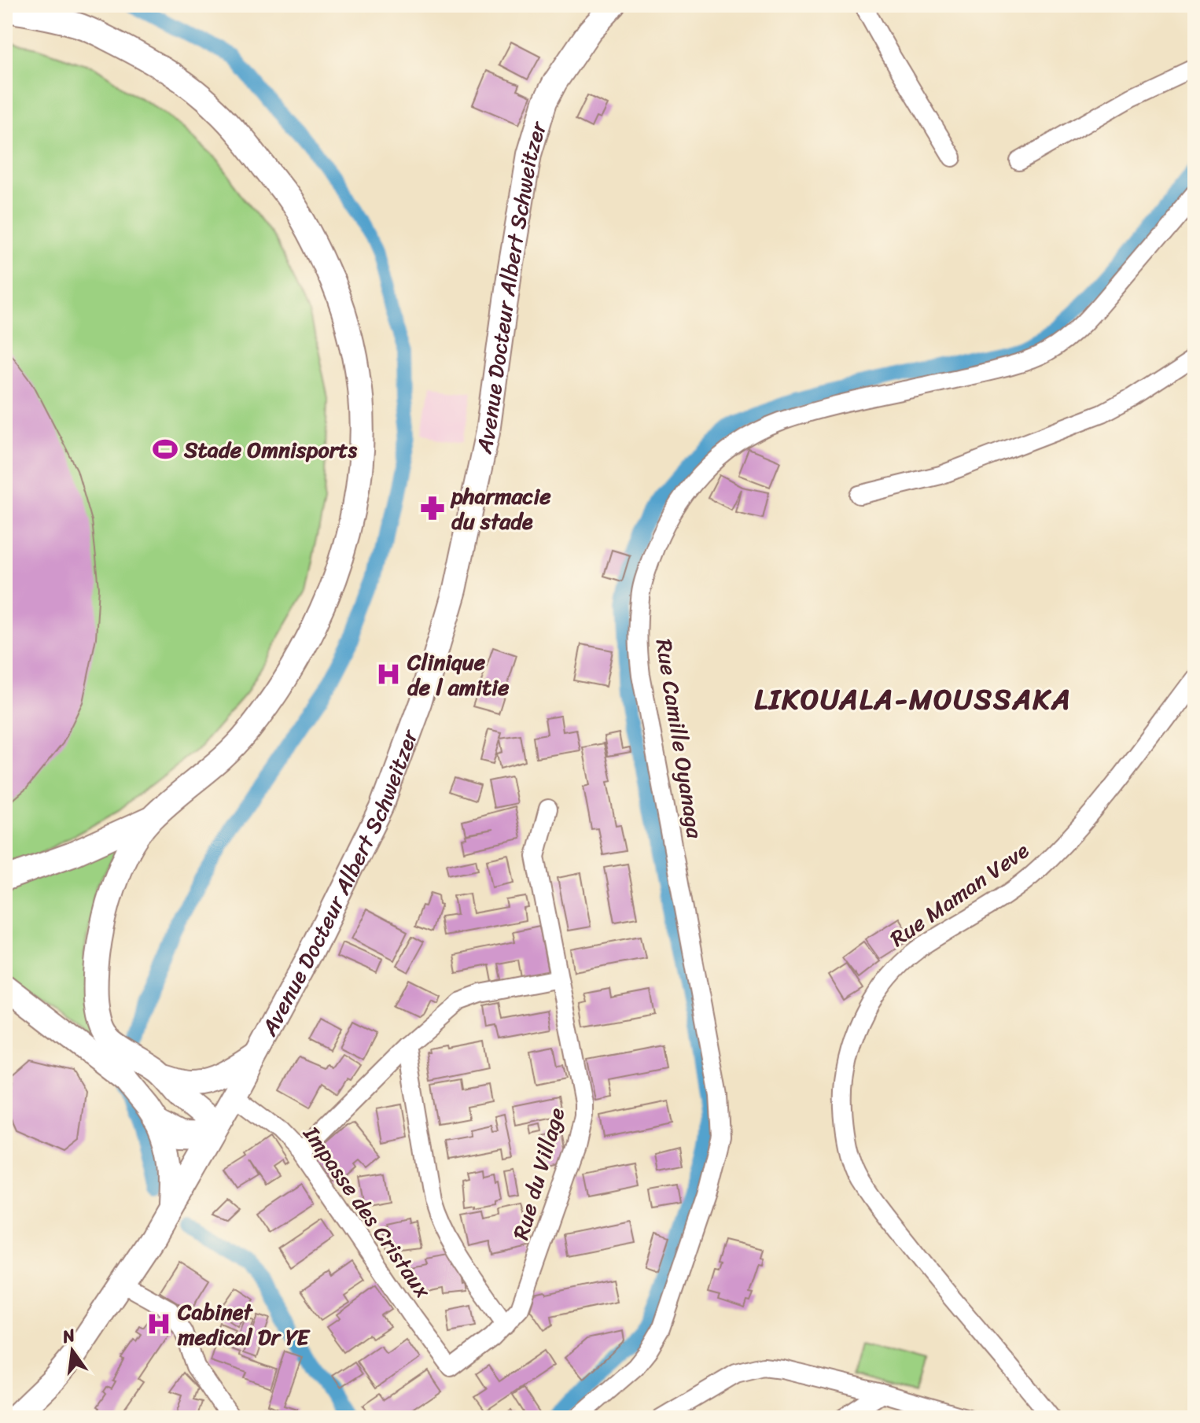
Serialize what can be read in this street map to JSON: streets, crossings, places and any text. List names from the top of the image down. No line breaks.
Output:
{"streets":{"main road":["Avenue Docteur Albert Schweitzer"],"street":["Rue Camille Oyanaga","Rue Maman Veve","Rue du Village","Impasse des Cristaux"]},"crossings":[["Avenue Docteur Albert Schweitzer","Impasse des Cristaux"],["Rue du Village","Impasse des Cristaux"]],"districts":["LIKOUALA-MOUSSAKA"],"places":{"sports":["Stade Omnisports"],"pharmacy":["pharmacie du stade"],"hospital":["Clinique de l amitie","Cabinet medical Dr YE"]},"north":"top"}
